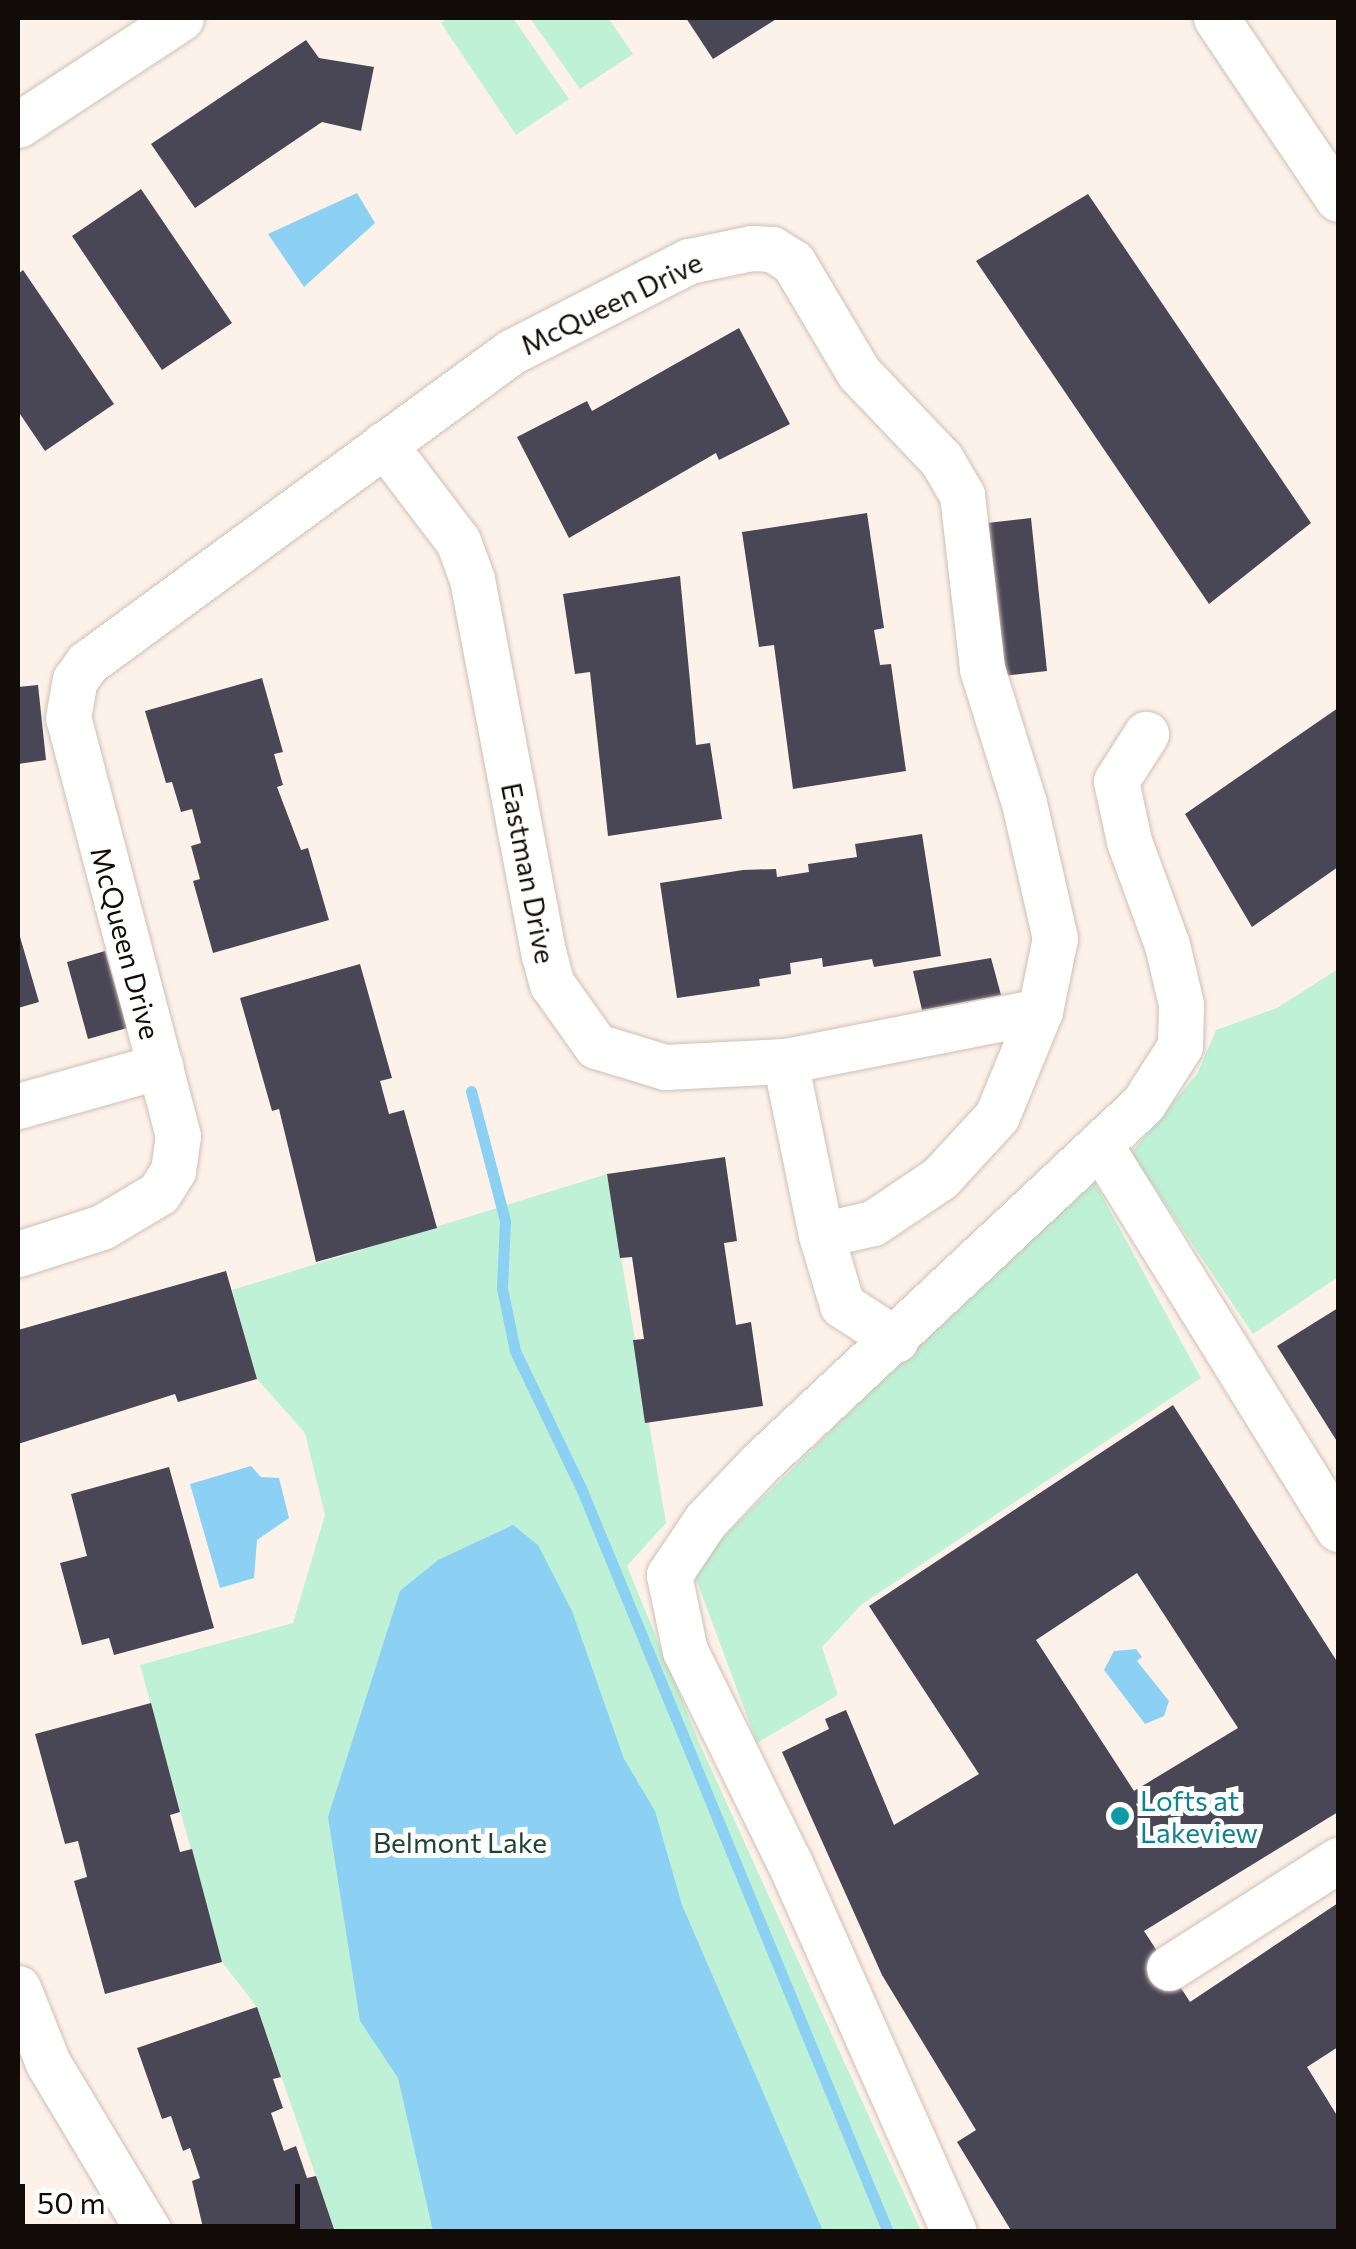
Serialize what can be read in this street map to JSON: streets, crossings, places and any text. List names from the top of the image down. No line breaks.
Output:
{"streets":{"street":["McQueen Drive","Eastman Drive"]},"crossings":[["McQueen Drive","Eastman Drive"]],"parks":["Belmont Lake"],"places":["Lofts at Lakeview"],"scale_bar":"50 m"}
